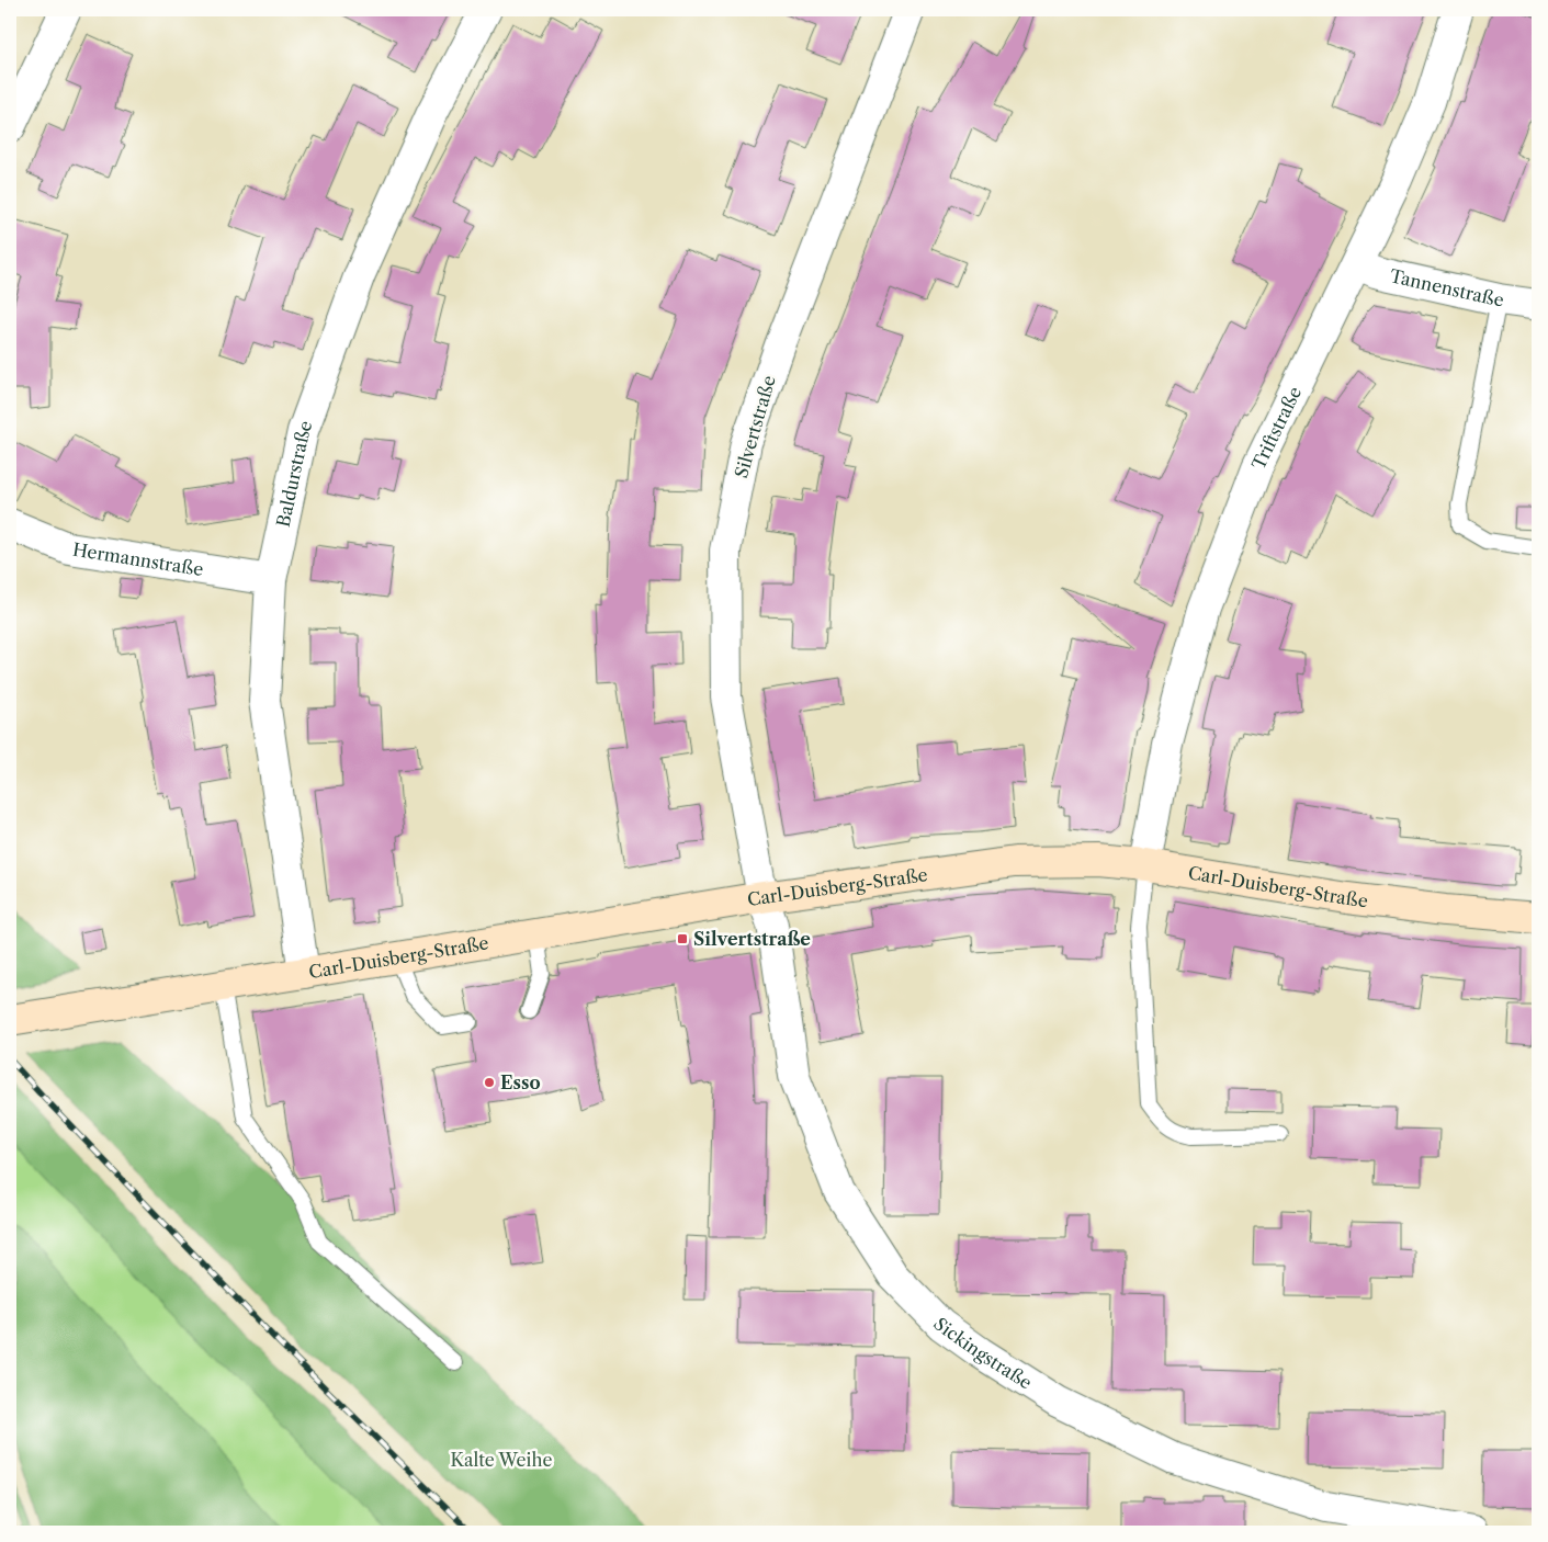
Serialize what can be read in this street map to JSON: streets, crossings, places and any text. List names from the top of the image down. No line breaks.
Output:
{"streets":{"main road":["Carl-Duisberg-Straße"],"street":["Tannenstraße","Silvertstraße","Triftstraße","Baldurstraße","Hermannstraße","Sickingstraße"]},"crossings":[["Tannenstraße","Triftstraße"],["Silvertstraße","Carl-Duisberg-Straße"],["Silvertstraße","Sickingstraße"],["Triftstraße","Carl-Duisberg-Straße"],["Baldurstraße","Hermannstraße"],["Baldurstraße","Carl-Duisberg-Straße"],["Carl-Duisberg-Straße","Sickingstraße"]],"parks":["Kalte Weihe"],"places":{"transit":["Silvertstraße"],"other":["Esso"]}}
